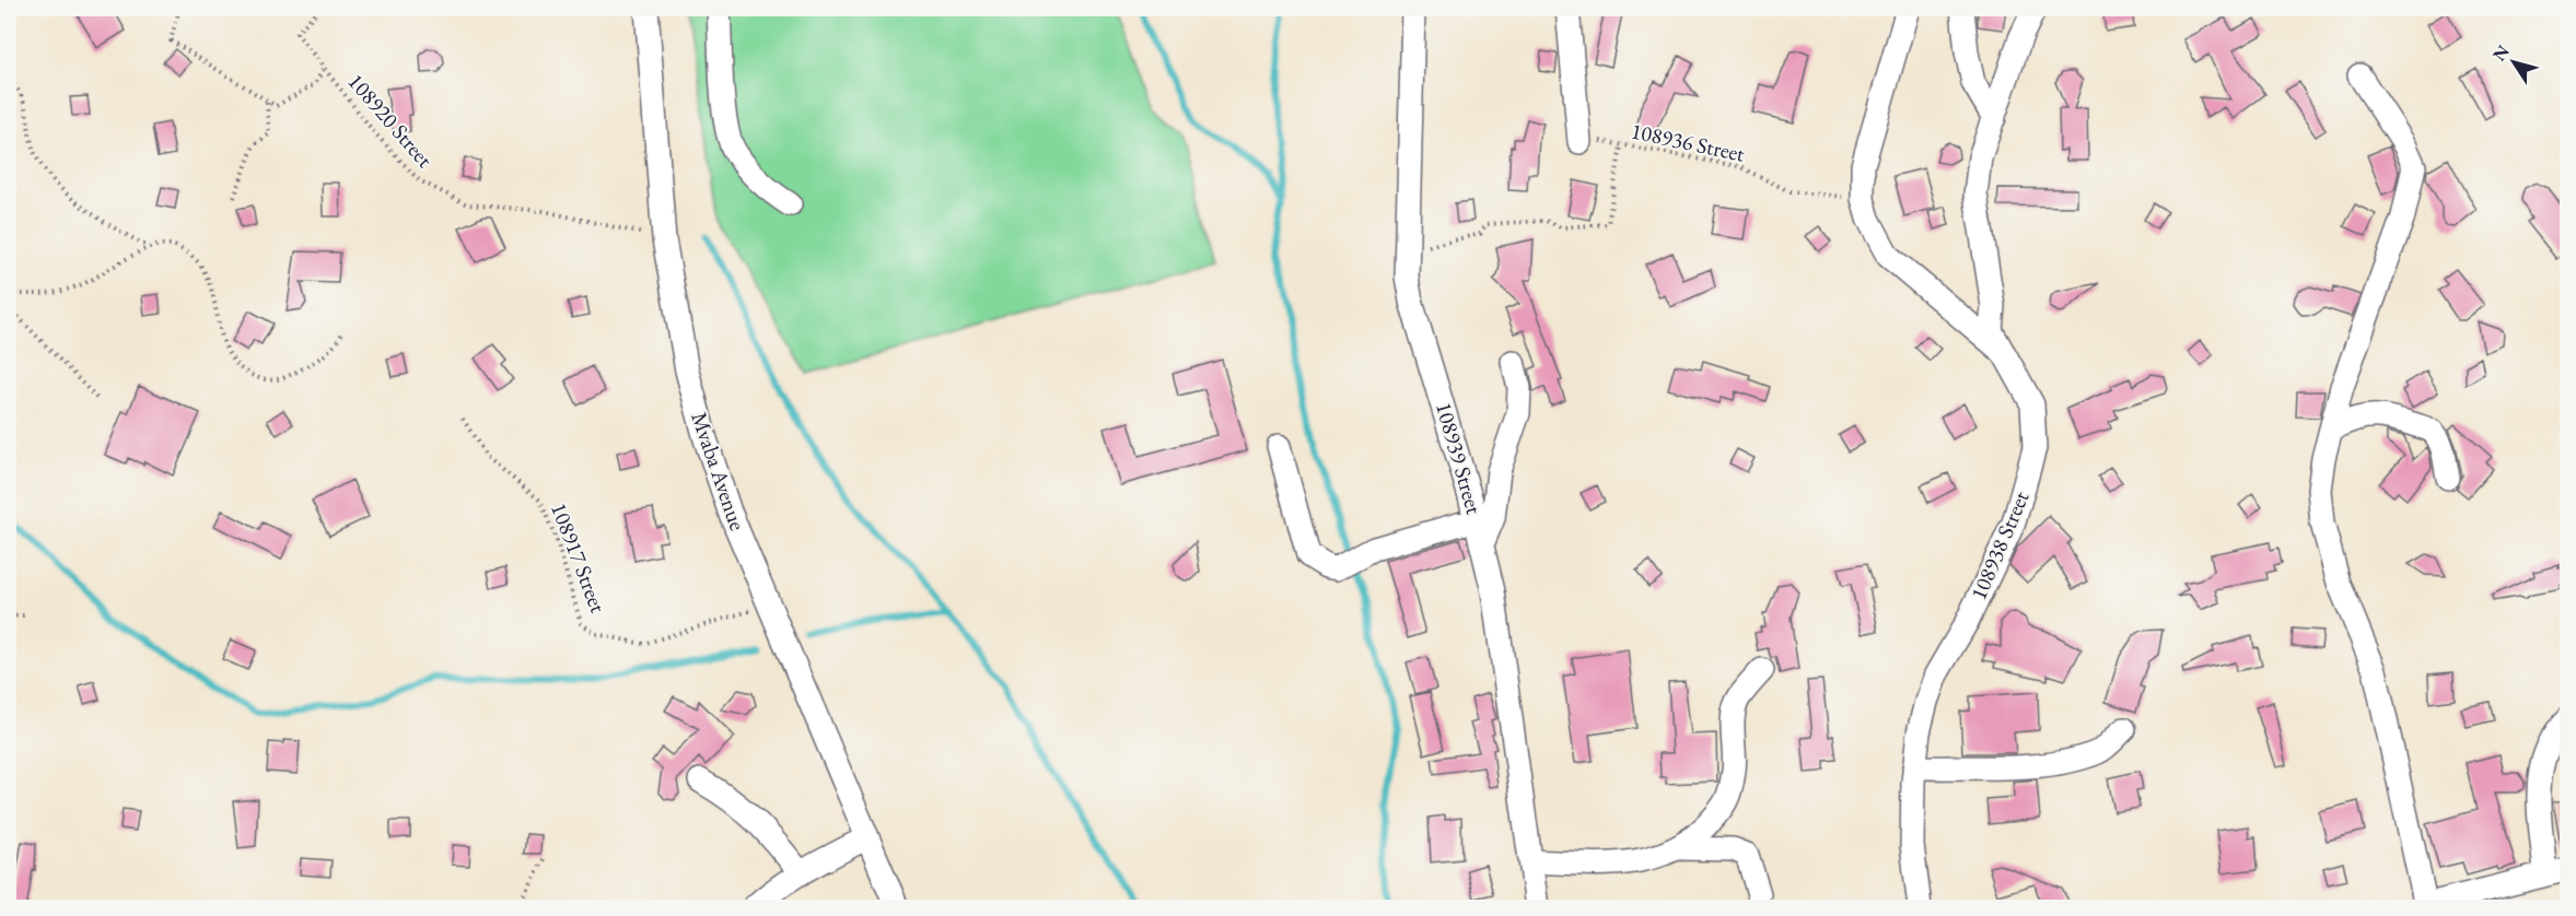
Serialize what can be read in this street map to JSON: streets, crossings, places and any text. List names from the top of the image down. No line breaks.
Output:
{"streets":{"street":["108939 Street","Mvaba Avenue","108938 Street"],"path":["108920 Street","108936 Street","108917 Street"]},"crossings":[["108920 Street","Mvaba Avenue"],["108936 Street","108938 Street"],["Mvaba Avenue","108917 Street"]],"north":"top left"}
